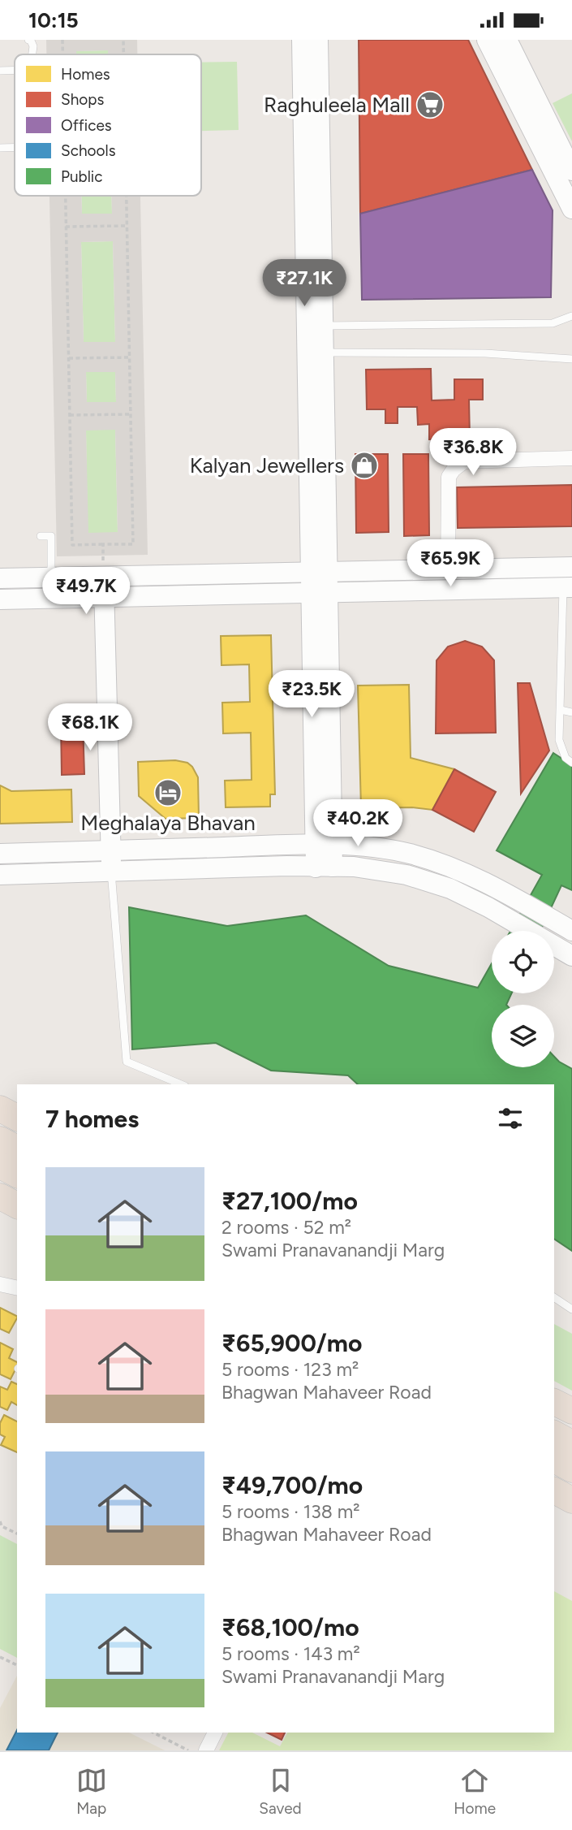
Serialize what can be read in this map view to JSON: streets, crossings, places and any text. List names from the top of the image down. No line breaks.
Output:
{"places":{"supermarket":["Raghuleela Mall"],"shop":["Kalyan Jewellers"],"hotel":["Meghalaya Bhavan"]},"legend":["Homes","Shops","Offices","Schools","Public"],"page":{"status":"10:15","price":["₹27.1K","₹36.8K","₹65.9K","₹49.7K","₹23.5K","₹68.1K","₹40.2K"],"heading":"7 homes","list":[{"name":"₹27,100/mo","note":"2 rooms · 52 m² · Swami Pranavanandji Marg"},{"name":"₹65,900/mo","note":"5 rooms · 123 m² · Bhagwan Mahaveer Road"},{"name":"₹49,700/mo","note":"5 rooms · 138 m² · Bhagwan Mahaveer Road"},{"name":"₹68,100/mo","note":"5 rooms · 143 m² · Swami Pranavanandji Marg"}],"tabs":["Map","Saved","Home"]}}
